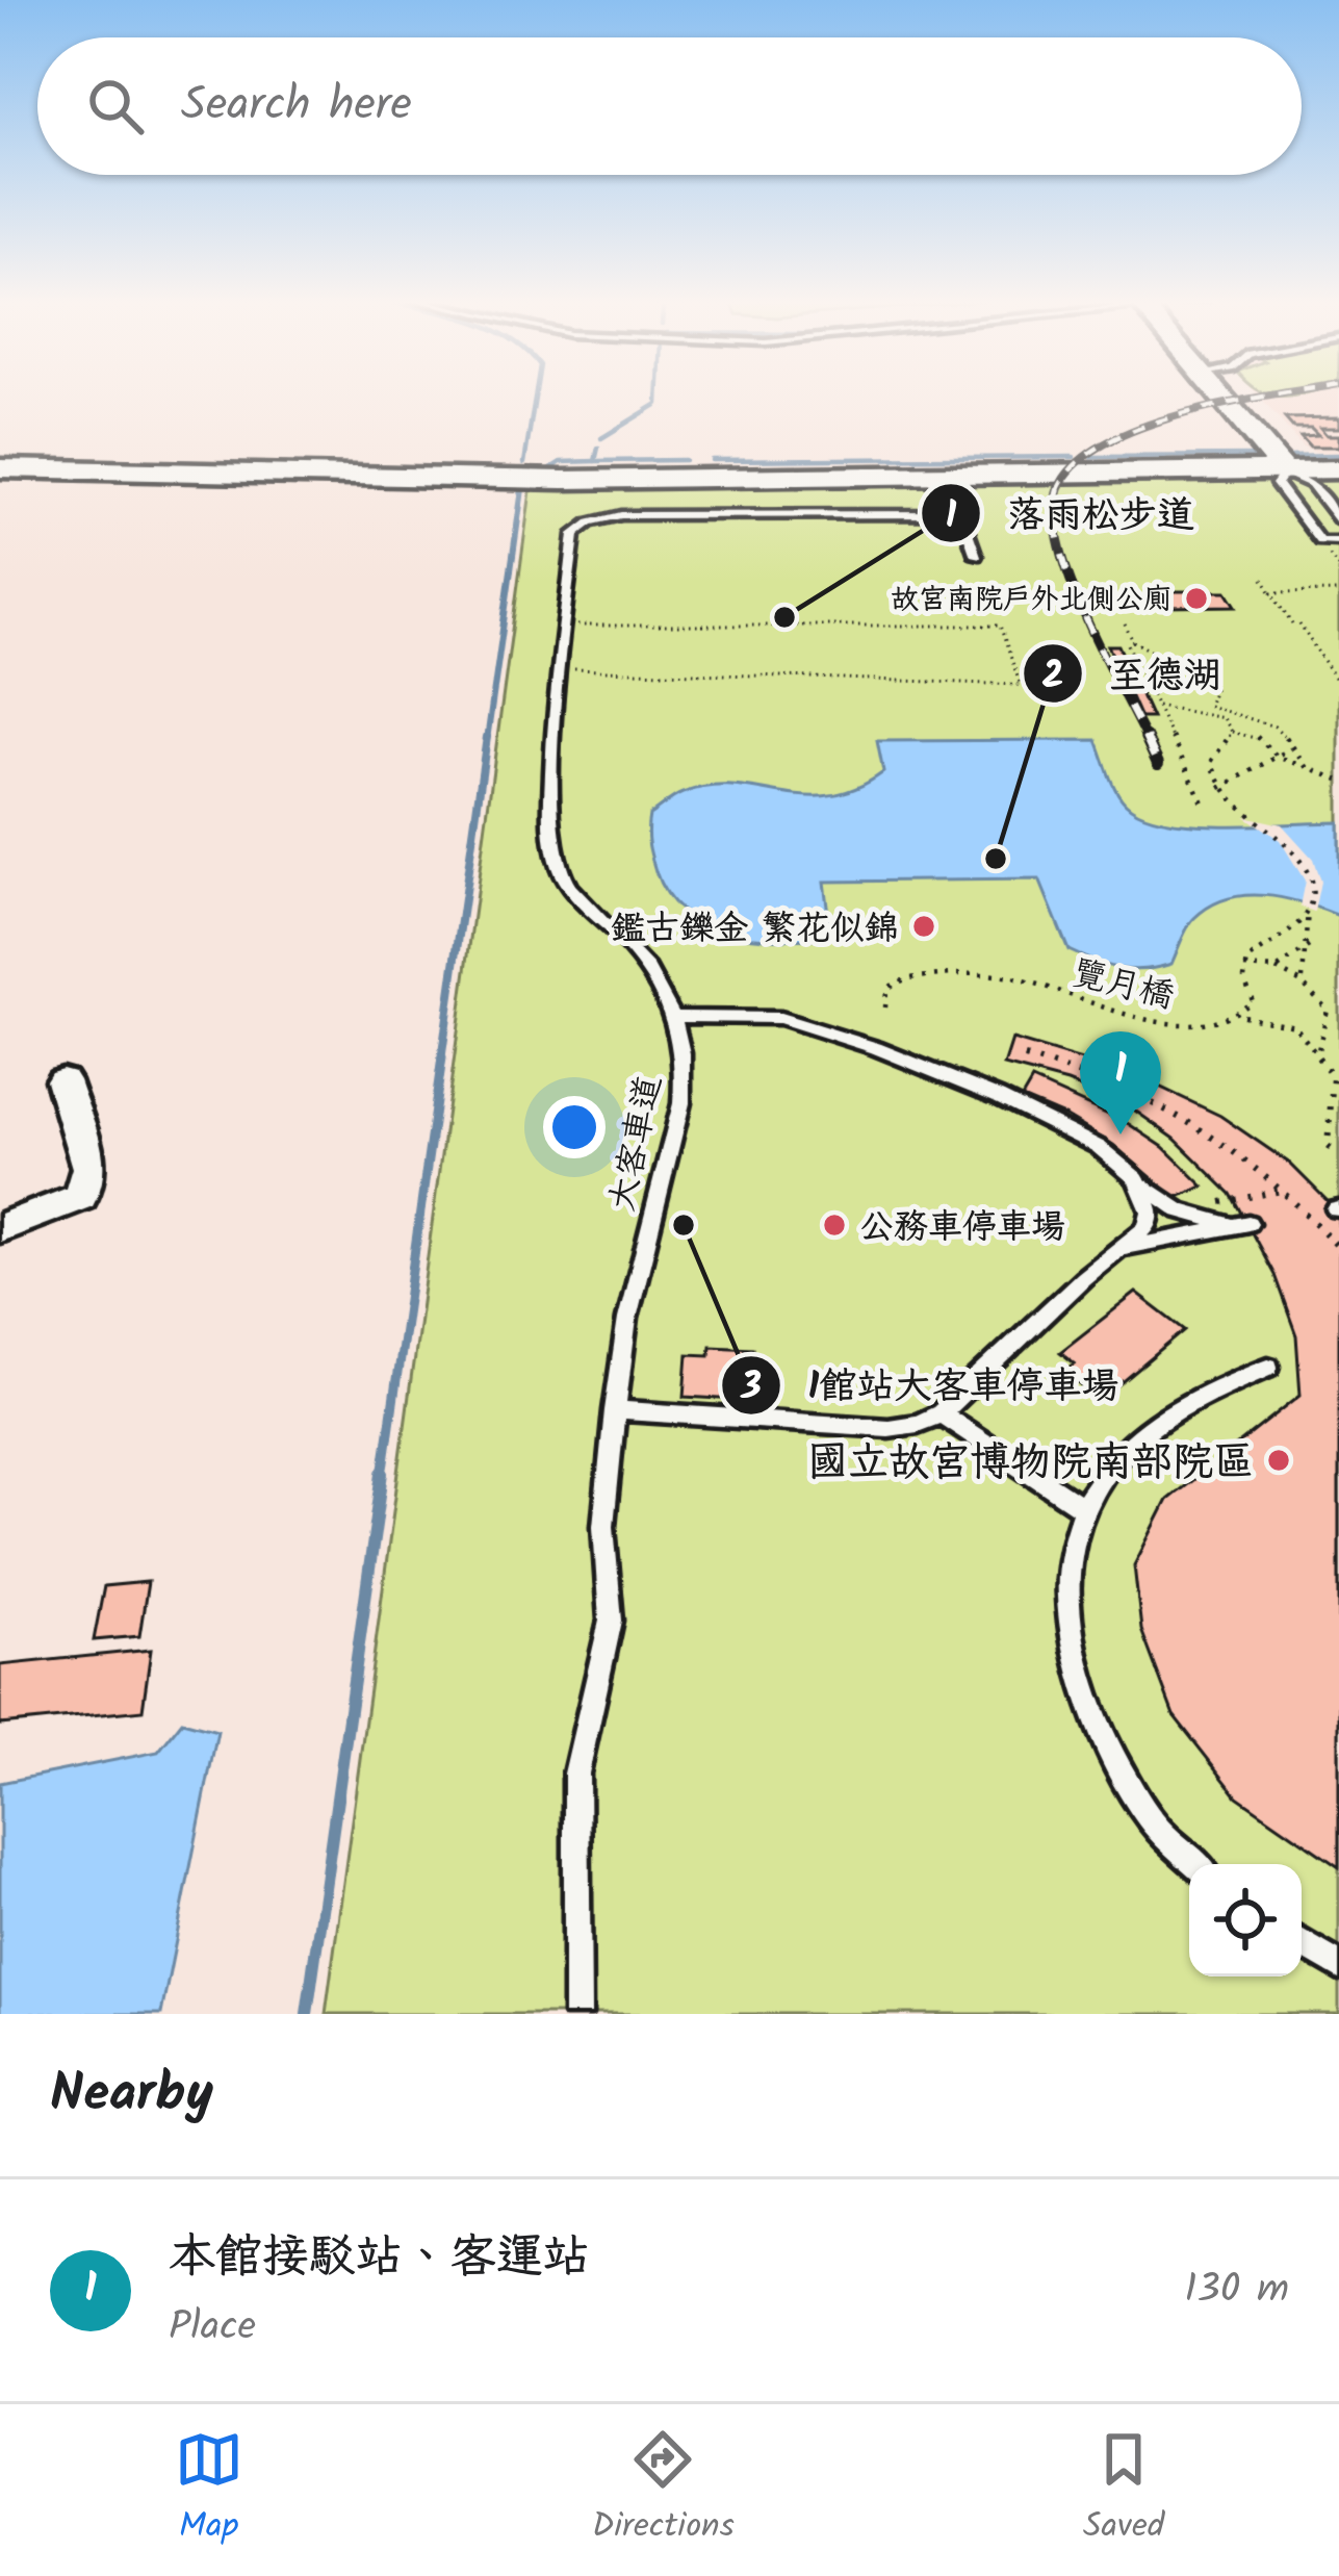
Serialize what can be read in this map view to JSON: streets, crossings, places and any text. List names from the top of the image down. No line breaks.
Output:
{"streets":{"lane":["大客車道"],"path":["覽月橋"]},"places":["故宮南院戶外北側公廁","落雨松步道","至德湖","鑑古鑠金 繁花似錦","1館站大客車停車場","公務車停車場","國立故宮博物院南部院區"],"page":{"search":"Search here","pins":"1","heading":"Nearby","list":[{"mark":"1","name":"本館接駁站、客運站","note":"Place","value":"130 m"}],"nav":["Map","Directions","Saved"]}}
